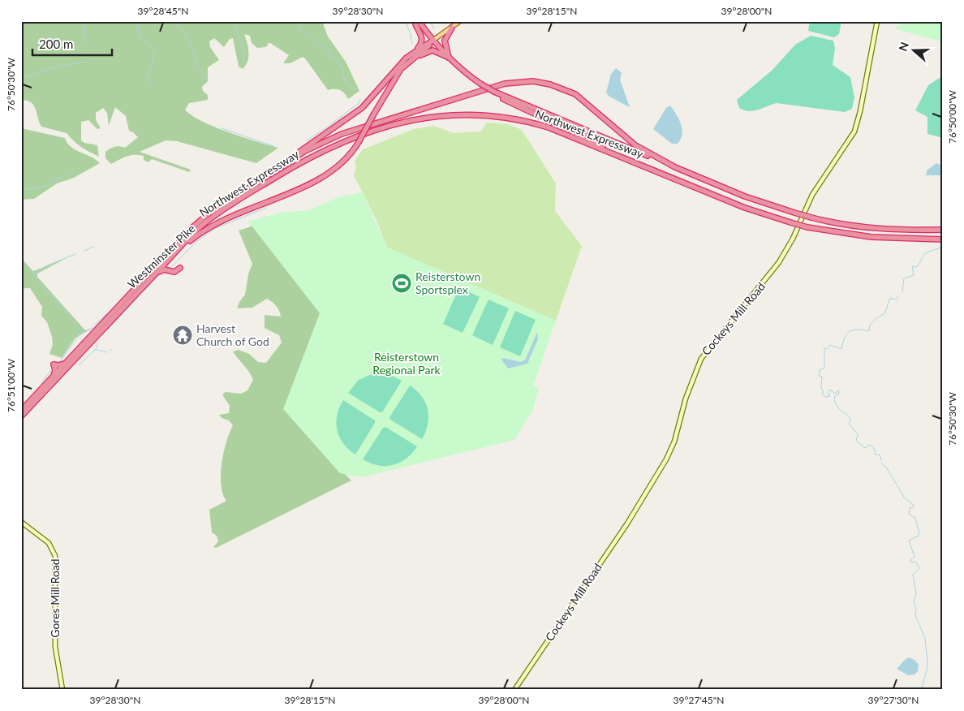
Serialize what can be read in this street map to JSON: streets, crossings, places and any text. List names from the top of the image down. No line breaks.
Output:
{"streets":{"highway":["Northwest Expressway","Westminster Pike"],"street":["Cockeys Mill Road","Gores Mill Road"]},"crossings":[["Northwest Expressway","Westminster Pike"]],"parks":["Reisterstown Regional Park"],"places":{"sports":["Reisterstown Sportsplex"],"temple":["Harvest Church of God"]},"scale_bar":"200 m","north":"left","coordinates":["39°28'45\"N","39°28'30\"N","39°28'15\"N","39°28'00\"N","76°50'30\"W","76°50'00\"W","76°51'00\"W","39°27'45\"N","39°27'30\"N"]}
